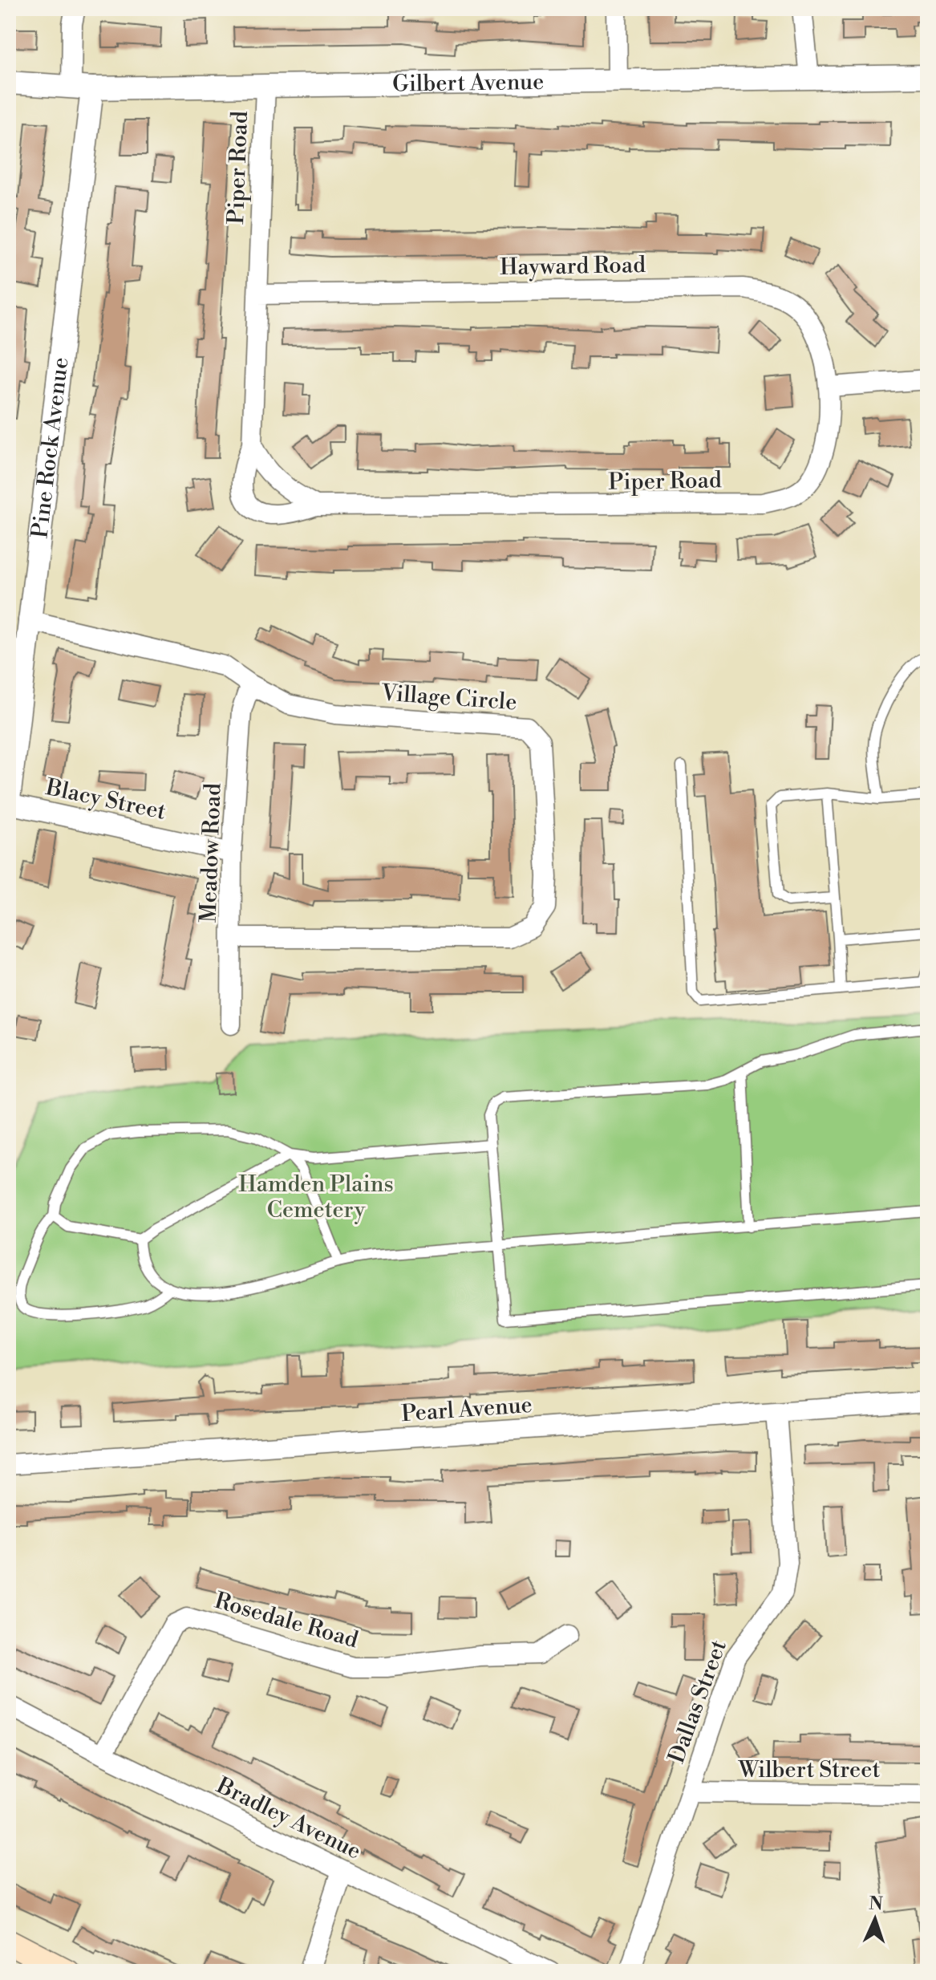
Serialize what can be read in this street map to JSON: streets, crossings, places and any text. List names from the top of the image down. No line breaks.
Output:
{"streets":{"street":["Gilbert Avenue","Piper Road","Hayward Road","Pine Rock Avenue","Village Circle","Blacy Street","Meadow Road","Pearl Avenue","Rosedale Road","Dallas Street","Wilbert Street","Bradley Avenue"]},"crossings":[["Gilbert Avenue","Piper Road"],["Gilbert Avenue","Pine Rock Avenue"],["Piper Road","Hayward Road"],["Pine Rock Avenue","Village Circle"],["Pine Rock Avenue","Blacy Street"],["Village Circle","Meadow Road"],["Blacy Street","Meadow Road"],["Pearl Avenue","Dallas Street"],["Rosedale Road","Bradley Avenue"],["Dallas Street","Wilbert Street"]],"parks":["Hamden Plains Cemetery"],"north":"top"}
